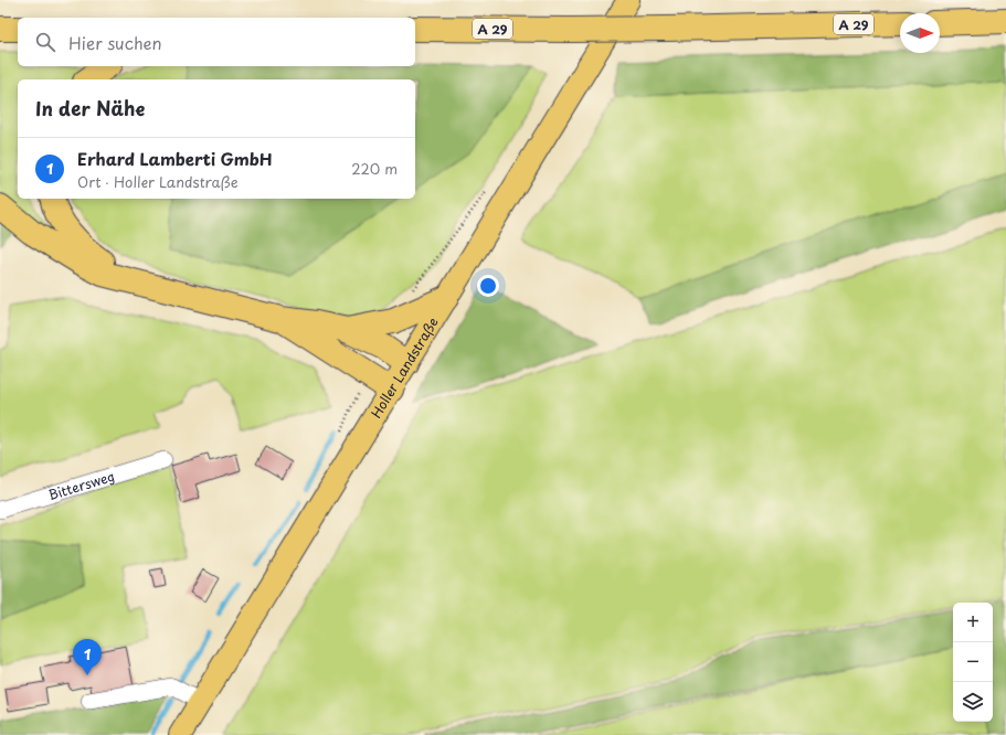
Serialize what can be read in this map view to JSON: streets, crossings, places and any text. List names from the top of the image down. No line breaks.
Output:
{"streets":{"highway":["A 29"],"main road":["Holler Landstraße"],"street":["Bittersweg"]},"north":"right","page":{"search":"Hier suchen","heading":"In der Nähe","list":[{"mark":"1","name":"Erhard Lamberti GmbH","note":"Ort · Holler Landstraße","value":"220 m"}],"map_buttons":["+","−"],"pins":"1"}}
